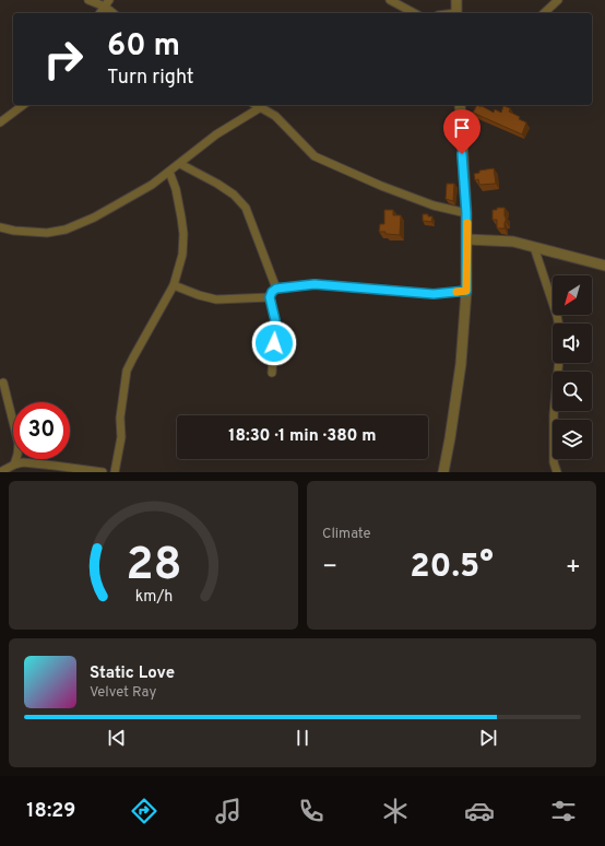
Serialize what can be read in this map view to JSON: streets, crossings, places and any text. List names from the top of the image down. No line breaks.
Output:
{"north":"bottom left","page":{"turn":["60 m","Turn right"],"limit":"30","trip":"18:30 · 1 min · 380 m","tile":"Climate","heat":["−","20.5°","+"],"song":["Static Love","Velvet Ray"],"tabs":"18:29","gauge":["28","km/h"]}}
